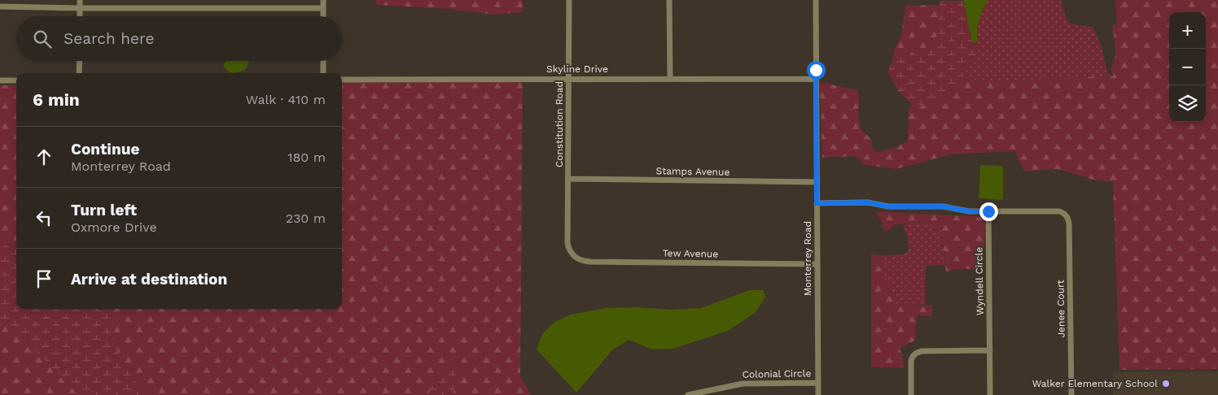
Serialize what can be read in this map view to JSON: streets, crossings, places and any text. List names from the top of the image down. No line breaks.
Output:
{"streets":{"street":["Skyline Drive","Constitution Road","Stamps Avenue","Tew Avenue","Monterrey Road","Wyndell Circle","Jenee Court","Colonial Circle"]},"crossings":[["Skyline Drive","Constitution Road"],["Skyline Drive","Monterrey Road"],["Constitution Road","Stamps Avenue"],["Constitution Road","Tew Avenue"],["Stamps Avenue","Monterrey Road"],["Tew Avenue","Monterrey Road"],["Monterrey Road","Colonial Circle"],["Wyndell Circle","Jenee Court"]],"places":["Walker Elementary School"],"page":{"map_buttons":["+","−"],"search":"Search here","heading":["6 min","Walk · 410 m"],"list":[["Continue","Monterrey Road","180 m"],["Turn left","Oxmore Drive","230 m"],"Arrive at destination"]}}
